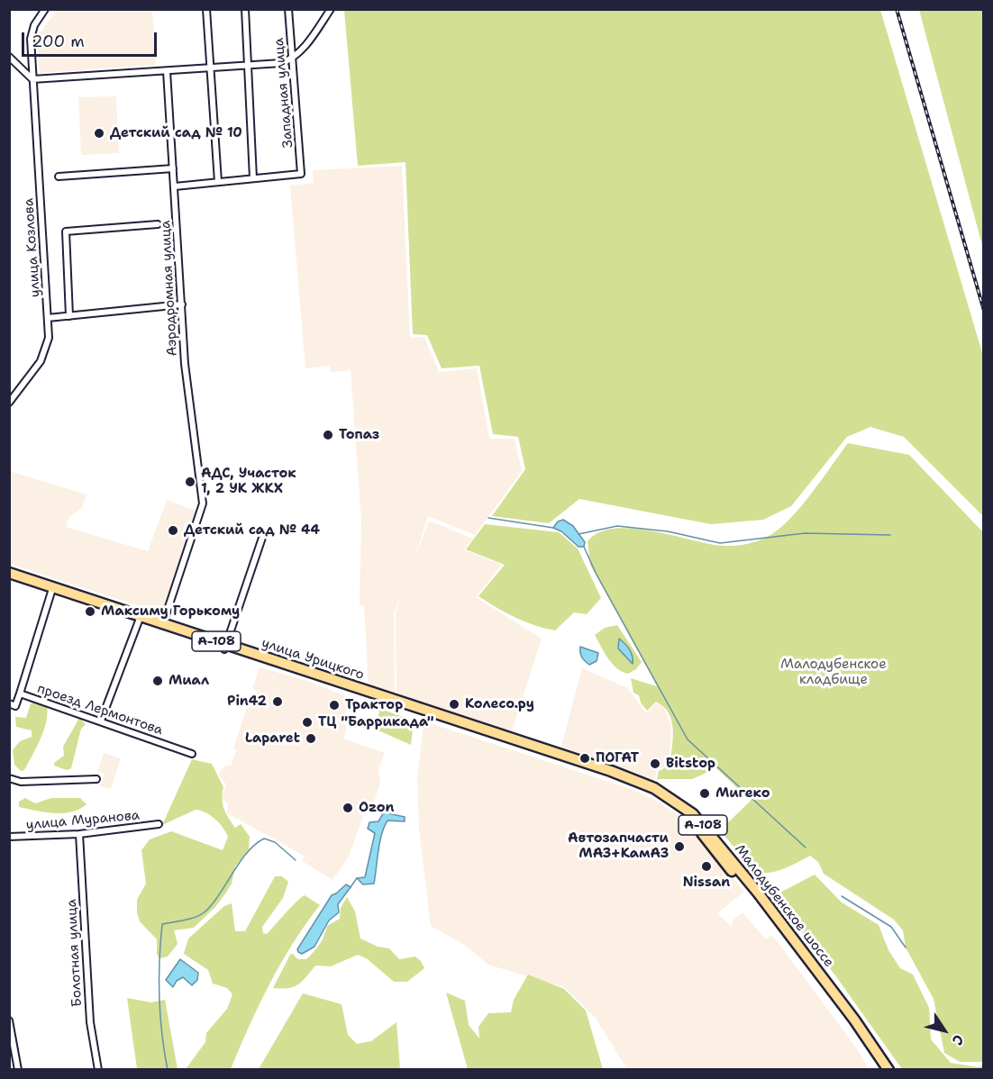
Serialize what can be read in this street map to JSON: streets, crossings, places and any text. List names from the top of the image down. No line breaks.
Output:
{"streets":{"highway":["А-108","улица Урицкого","Малодубенское шоссе"],"street":["Западная улица","улица Козлова","Аэродромная улица","проезд Лермонтова","улица Муранова","Болотная улица"]},"crossings":[["Аэродромная улица","улица Урицкого"],["улица Урицкого","Малодубенское шоссе"],["улица Муранова","Болотная улица"]],"parks":["Малодубенское кладбище"],"places":["Детский сад № 10","Топаз","АДС, Участок 1, 2 УК ЖКХ","Детский сад № 44","Максиму Горькому","Миал","Pin42","Колесо.ру","Трактор","ТЦ \"Баррикада\"","Laparet","ПОГАТ","Bitstop","Мигеко","Ozon","Автозапчасти МАЗ+КамАЗ","Nissan"],"scale_bar":"200 m","north":"bottom right"}
